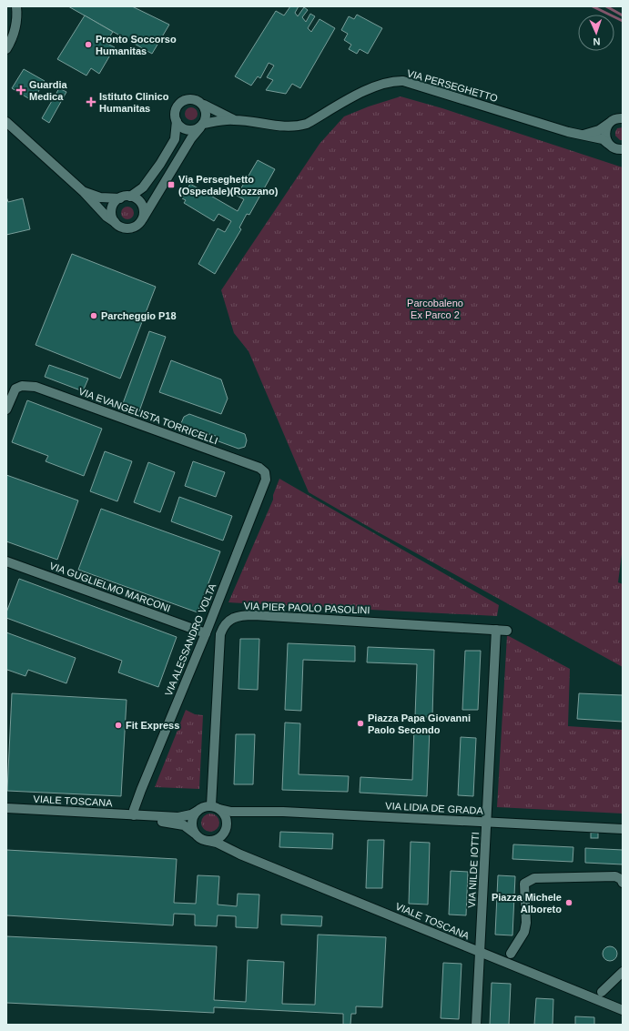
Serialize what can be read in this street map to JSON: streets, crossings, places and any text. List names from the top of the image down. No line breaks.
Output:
{"streets":{"street":["VIA PERSEGHETTO","VIA EVANGELISTA TORRICELLI","VIA GUGLIELMO MARCONI","VIA PIER PAOLO PASOLINI","VIA ALESSANDRO VOLTA","VIALE TOSCANA","VIA LIDIA DE GRADA","VIA NILDE IOTTI"]},"crossings":[["VIA EVANGELISTA TORRICELLI","VIA ALESSANDRO VOLTA"],["VIA GUGLIELMO MARCONI","VIA ALESSANDRO VOLTA"],["VIA PIER PAOLO PASOLINI","VIALE TOSCANA"],["VIA PIER PAOLO PASOLINI","VIA LIDIA DE GRADA"],["VIA PIER PAOLO PASOLINI","VIA NILDE IOTTI"],["VIA ALESSANDRO VOLTA","VIALE TOSCANA"],["VIALE TOSCANA","VIA LIDIA DE GRADA"],["VIALE TOSCANA","VIA NILDE IOTTI"],["VIA LIDIA DE GRADA","VIA NILDE IOTTI"]],"parks":["Parcobaleno Ex Parco 2"],"places":{"other":["Pronto Soccorso Humanitas","Parcheggio P18","Piazza Papa Giovanni Paolo Secondo","Fit Express","Piazza Michele Alboreto"],"health":["Guardia Medica","Istituto Clinico Humanitas"],"transit":["Via Perseghetto (Ospedale)(Rozzano)"]},"north":"bottom"}
